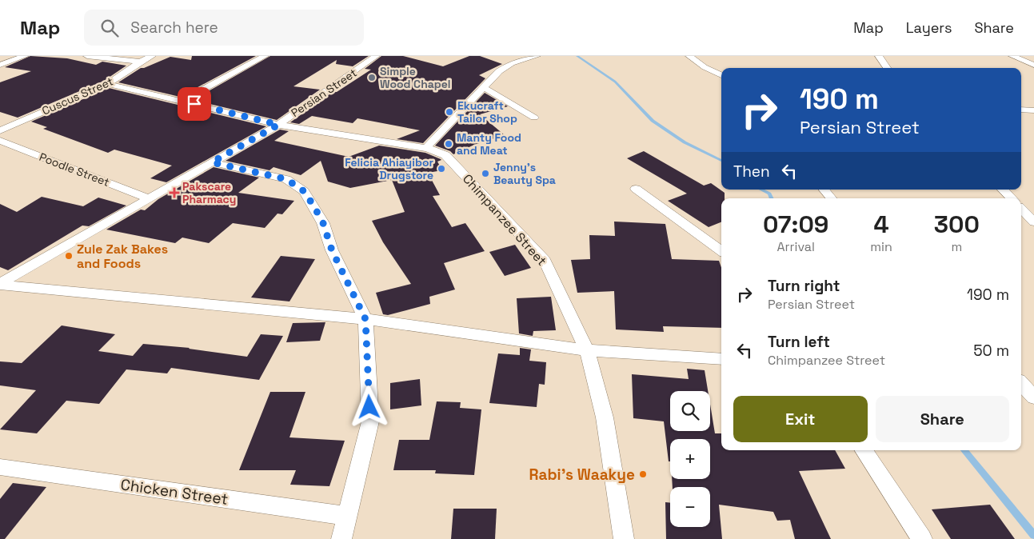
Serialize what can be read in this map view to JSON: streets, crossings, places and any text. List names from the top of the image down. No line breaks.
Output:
{"streets":{"street":["Persian Street","Cuscus Street","Poodle Street","Chimpanzee Street","Chicken Street"]},"crossings":[["Persian Street","Poodle Street"],["Persian Street","Chimpanzee Street"],["Cuscus Street","Chimpanzee Street"]],"places":{"other":["Simple Wood Chapel","Ekucraft Tailor Shop","Manty Food and Meat","Felicia Ahiayibor Drugstore","Jenny's Beauty Spa","Zule Zak Bakes and Foods","Rabi's Waakye"],"health":["Pakscare Pharmacy"]},"page":{"header":"Map","search":"Search here","nav":["Map","Layers","Share"],"turn":["190 m","Persian Street"],"then":"Then","eta":["07:09","Arrival","4","min","300","m"],"list":[{"name":"Turn right","note":"Persian Street","value":"190 m"},{"name":"Turn left","note":"Chimpanzee Street","value":"50 m"}],"buttons":["Exit","Share"],"map_buttons":["+","−"]}}
